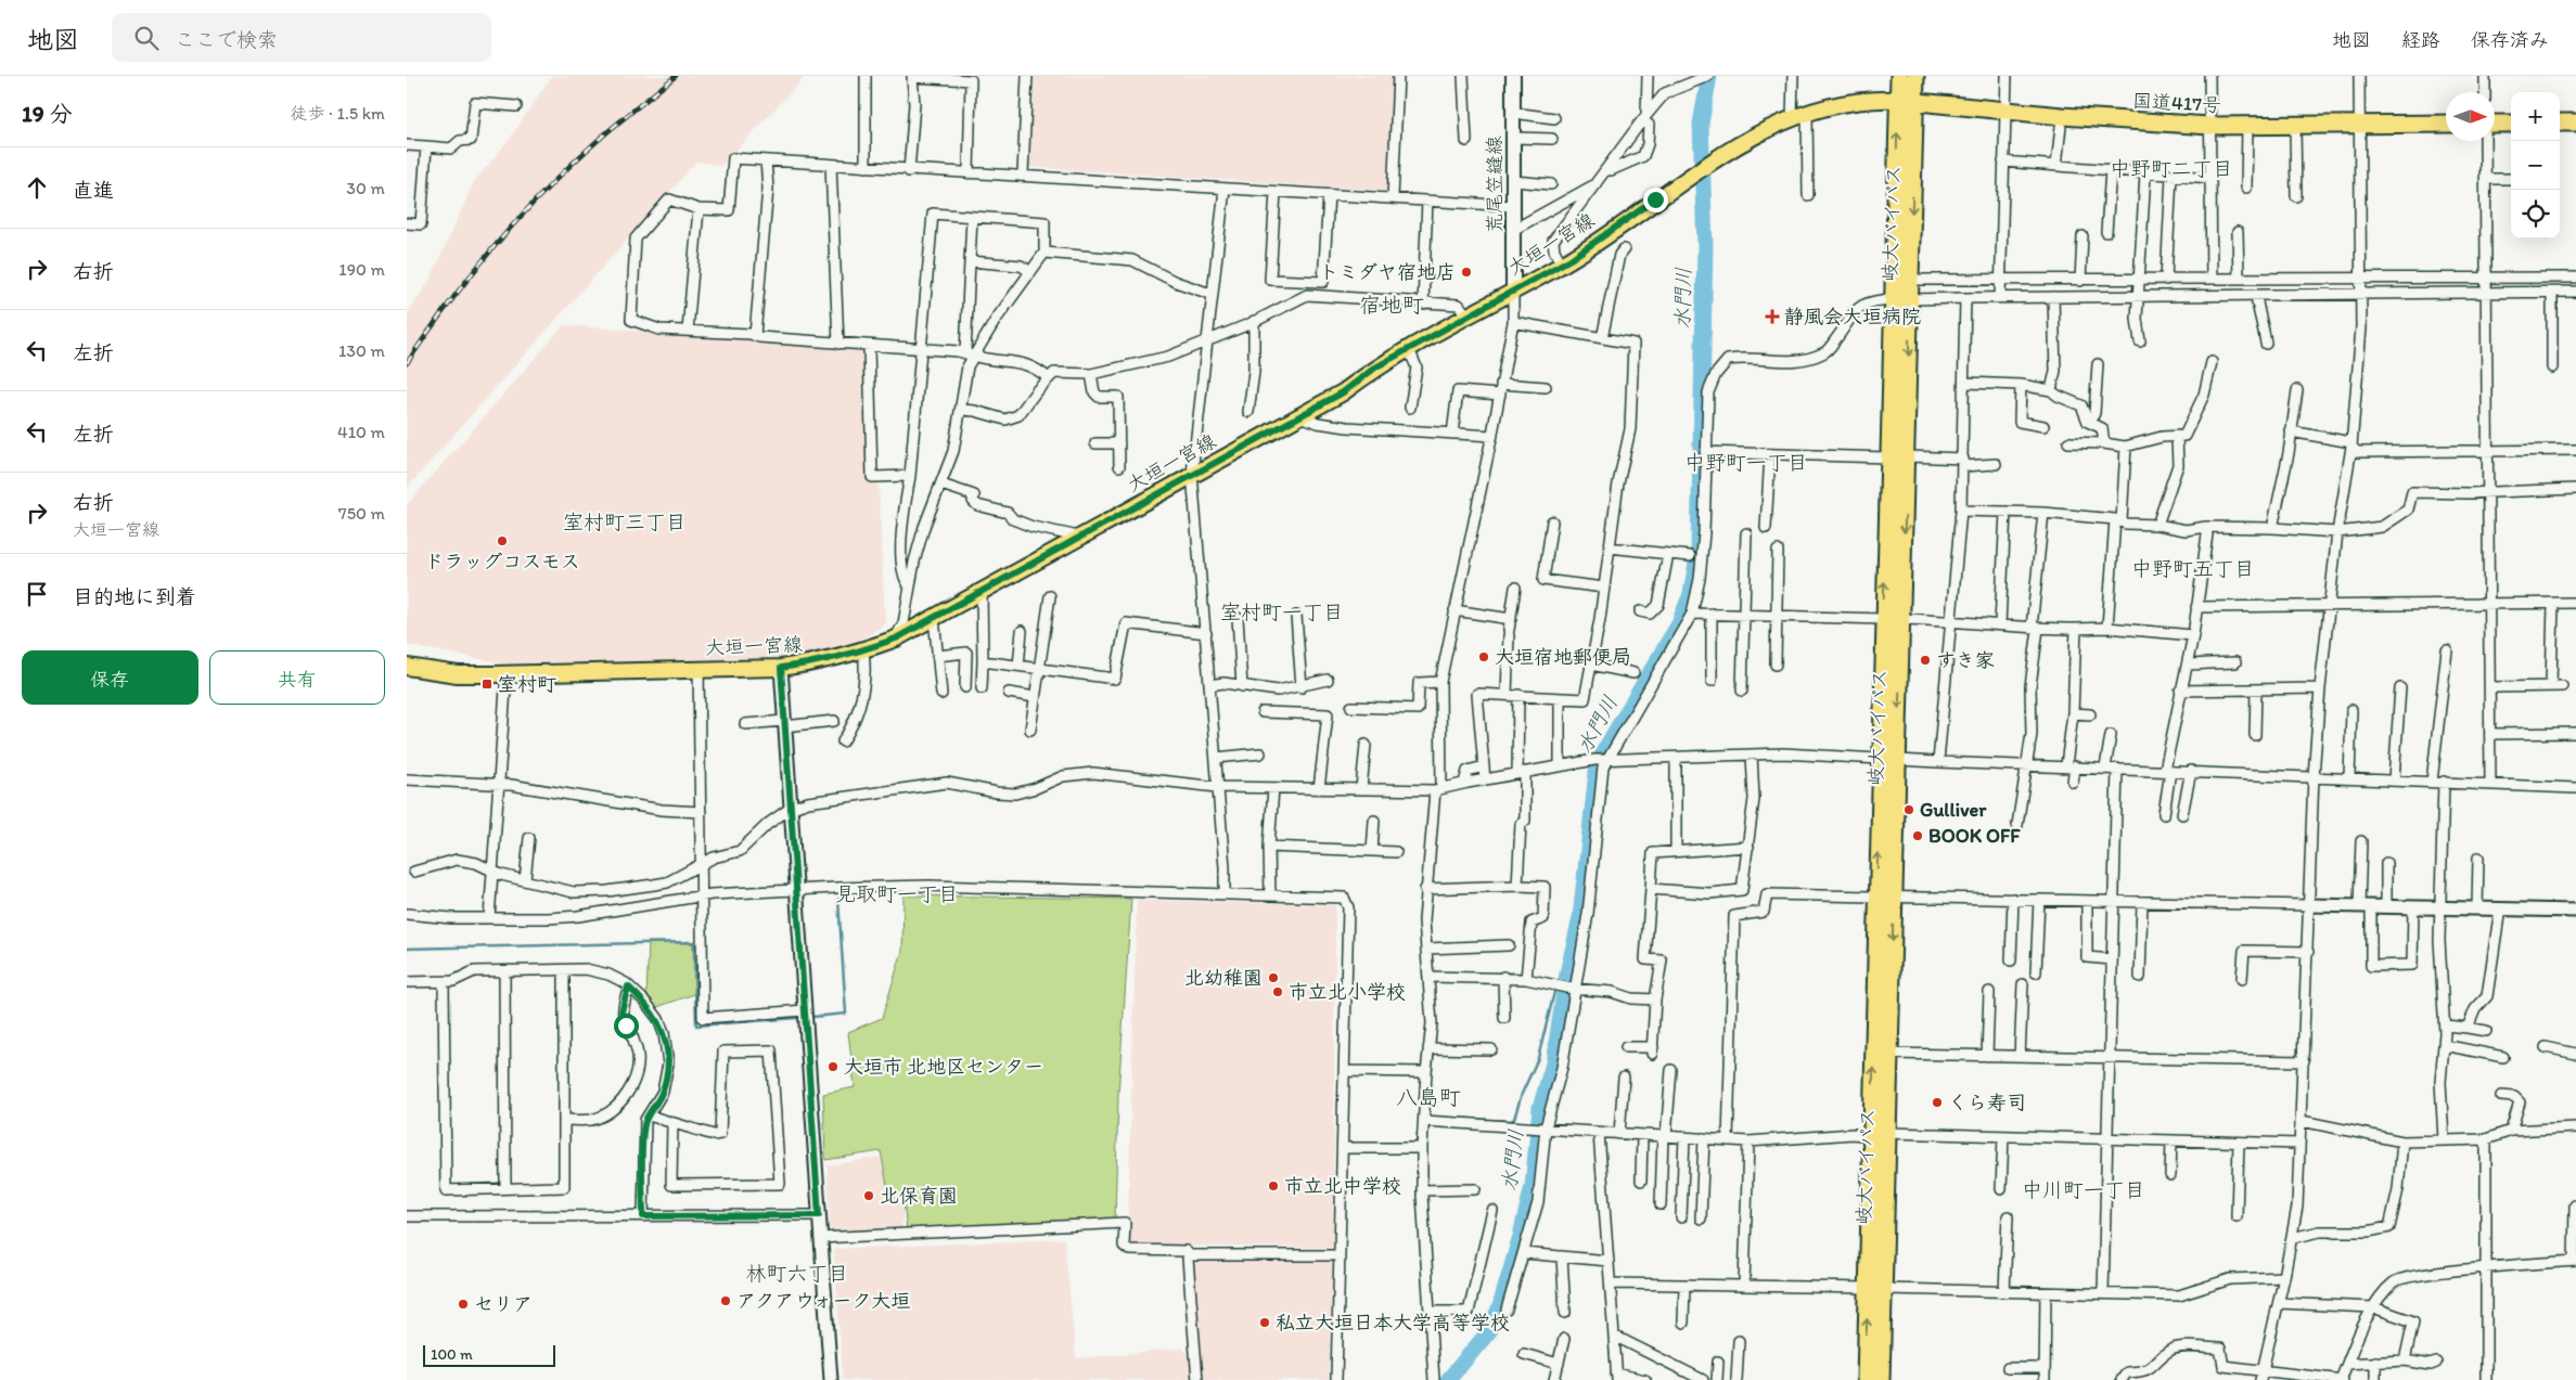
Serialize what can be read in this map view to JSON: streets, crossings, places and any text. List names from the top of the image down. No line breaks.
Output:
{"streets":{"highway":["国道417号","岐大バイパス"],"main road":["荒尾笠縫線","大垣一宮線"]},"crossings":[["国道417号","岐大バイパス"],["国道417号","大垣一宮線"],["荒尾笠縫線","大垣一宮線"],["岐大バイパス","大垣一宮線"]],"districts":["中野町二丁目","宿地町","中野町一丁目","室村町三丁目","中野町五丁目","室村町一丁目","見取町一丁目","八島町","中川町一丁目","林町六丁目"],"water":["水門川"],"places":{"other":["トミダヤ宿地店","ドラッグコスモス","大垣宿地郵便局","すき家","Gulliver","BOOK OFF","北幼稚園","市立北小学校","大垣市 北地区センター","くら寿司","市立北中学校","北保育園","アクアウォーク大垣","セリア","私立大垣日本大学高等学校"],"health":["静風会大垣病院"],"transit":["室村町"]},"scale_bar":"100 m","north":"right","page":{"header":"地図","search":"ここで検索","nav":["地図","経路","保存済み"],"heading":["19 分","徒歩 · 1.5 km"],"map_buttons":["+","−"],"list":[["直進","30 m"],["右折","190 m"],["左折","130 m"],["左折","410 m"],["右折","大垣一宮線","750 m"],"目的地に到着"],"buttons":["保存","共有"],"scale":"100 m"}}
